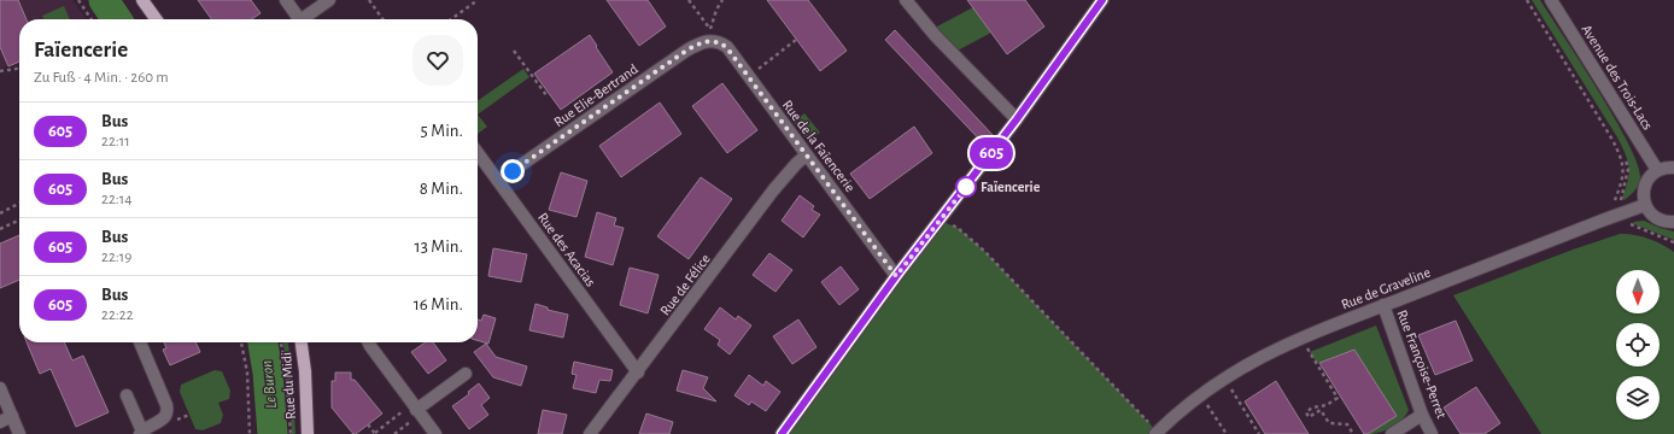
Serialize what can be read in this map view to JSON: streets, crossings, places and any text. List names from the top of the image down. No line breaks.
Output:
{"streets":{"main road":["Rue du Midi"],"street":["Avenue des Trois-Lacs","Rue Elie-Bertrand","Rue de la Faïencerie","Rue des Acacias","Rue de Félice","Rue de Graveline","Rue Françoise-Perret"]},"crossings":[["Rue Elie-Bertrand","Rue de la Faïencerie"],["Rue Elie-Bertrand","Rue des Acacias"],["Rue de la Faïencerie","Rue de Félice"],["Rue des Acacias","Rue de Félice"],["Rue de Graveline","Rue Françoise-Perret"]],"water":["Le Buron"],"places":["Faïencerie"],"lines":["bus line 605"],"north":"bottom","page":{"on_map":"605","heading":["Faïencerie","Zu Fuß · 4 Min. · 260 m"],"list":[{"mark":"605","name":"Bus","note":"22:11","value":"5 Min."},{"mark":"605","name":"Bus","note":"22:14","value":"8 Min."},{"mark":"605","name":"Bus","note":"22:19","value":"13 Min."},{"mark":"605","name":"Bus","note":"22:22","value":"16 Min."}]}}
